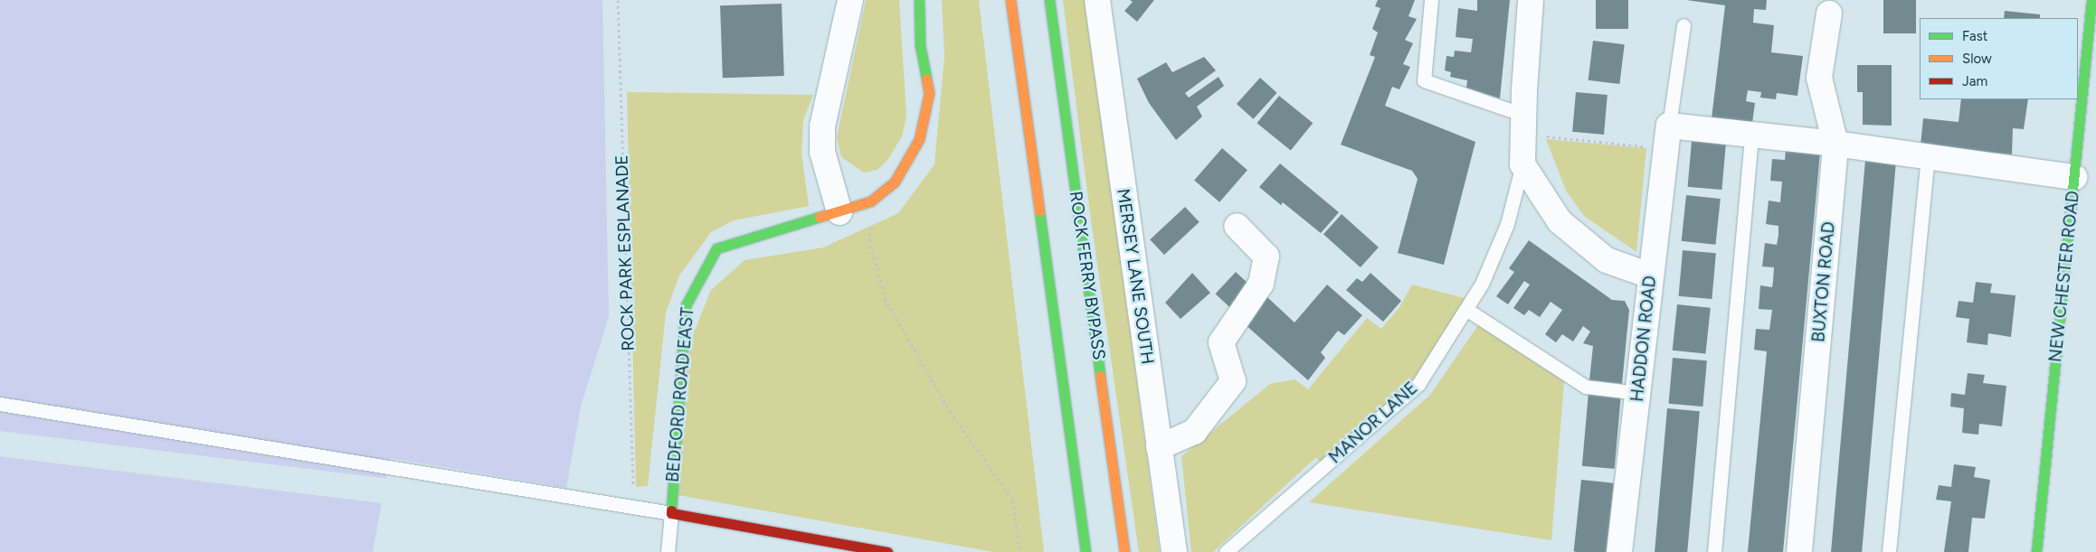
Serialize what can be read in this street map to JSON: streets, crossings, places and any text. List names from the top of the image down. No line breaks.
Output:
{"streets":{"main road":["ROCK FERRY BYPASS","NEW CHESTER ROAD","BEDFORD ROAD EAST"],"street":["MERSEY LANE SOUTH","BUXTON ROAD","HADDON ROAD"],"lane":["MANOR LANE"],"path":["ROCK PARK ESPLANADE"]},"legend":["Fast","Slow","Jam"]}
